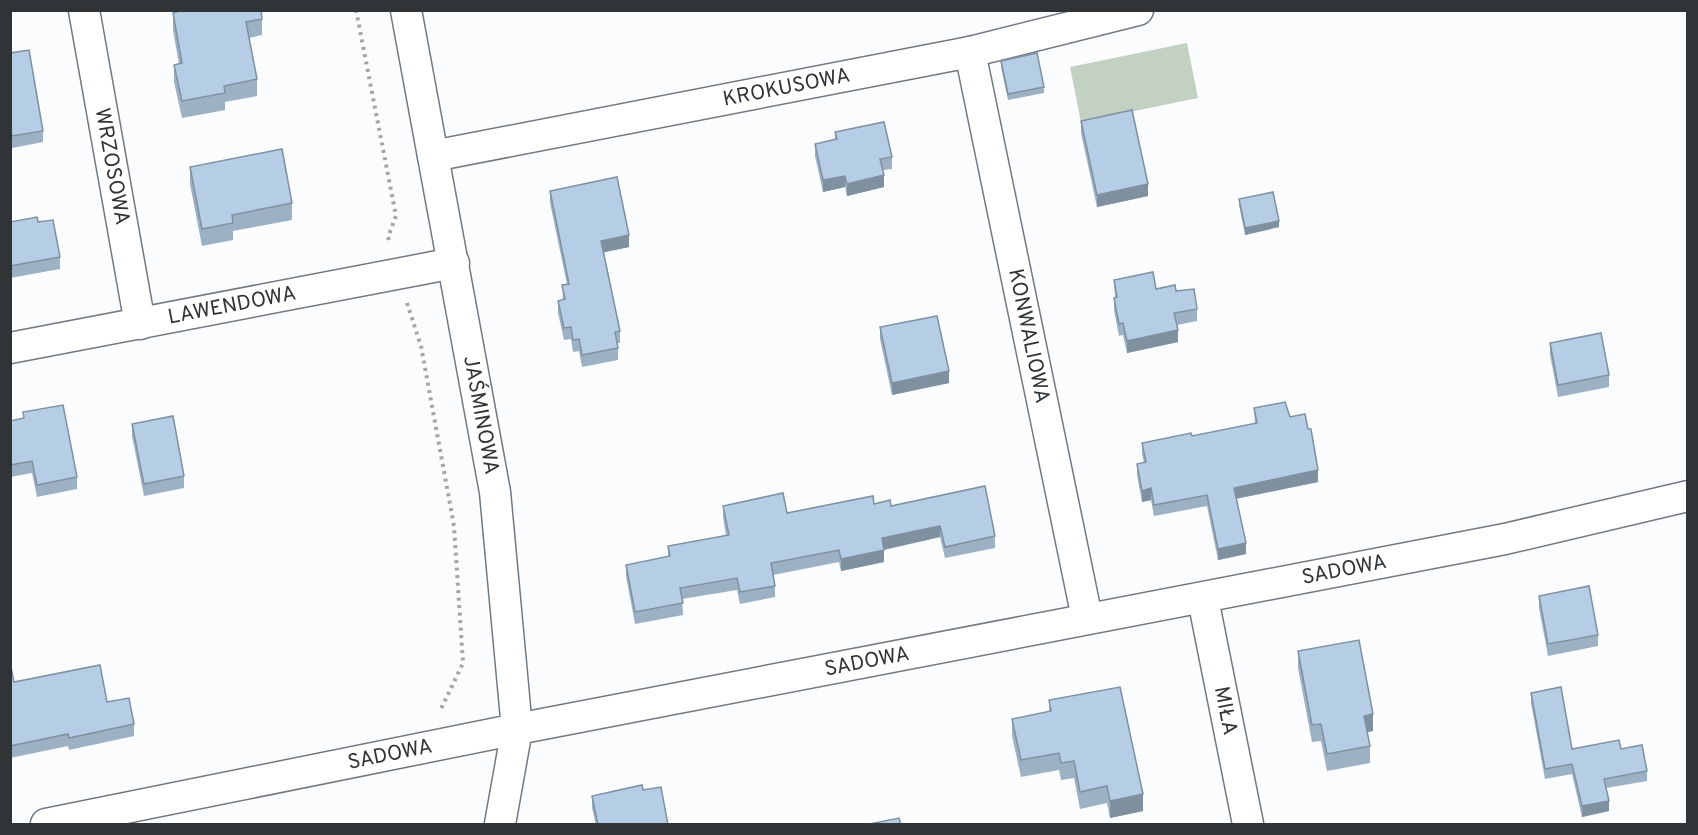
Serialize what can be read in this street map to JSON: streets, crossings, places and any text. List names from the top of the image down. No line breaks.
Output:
{"streets":{"street":["KROKUSOWA","WRZOSOWA","LAWENDOWA","KONWALIOWA","JAŚMINOWA","SADOWA","MIŁA"]},"crossings":[["KROKUSOWA","KONWALIOWA"],["KROKUSOWA","JAŚMINOWA"],["WRZOSOWA","LAWENDOWA"],["LAWENDOWA","JAŚMINOWA"],["KONWALIOWA","SADOWA"],["JAŚMINOWA","SADOWA"],["SADOWA","MIŁA"]]}
